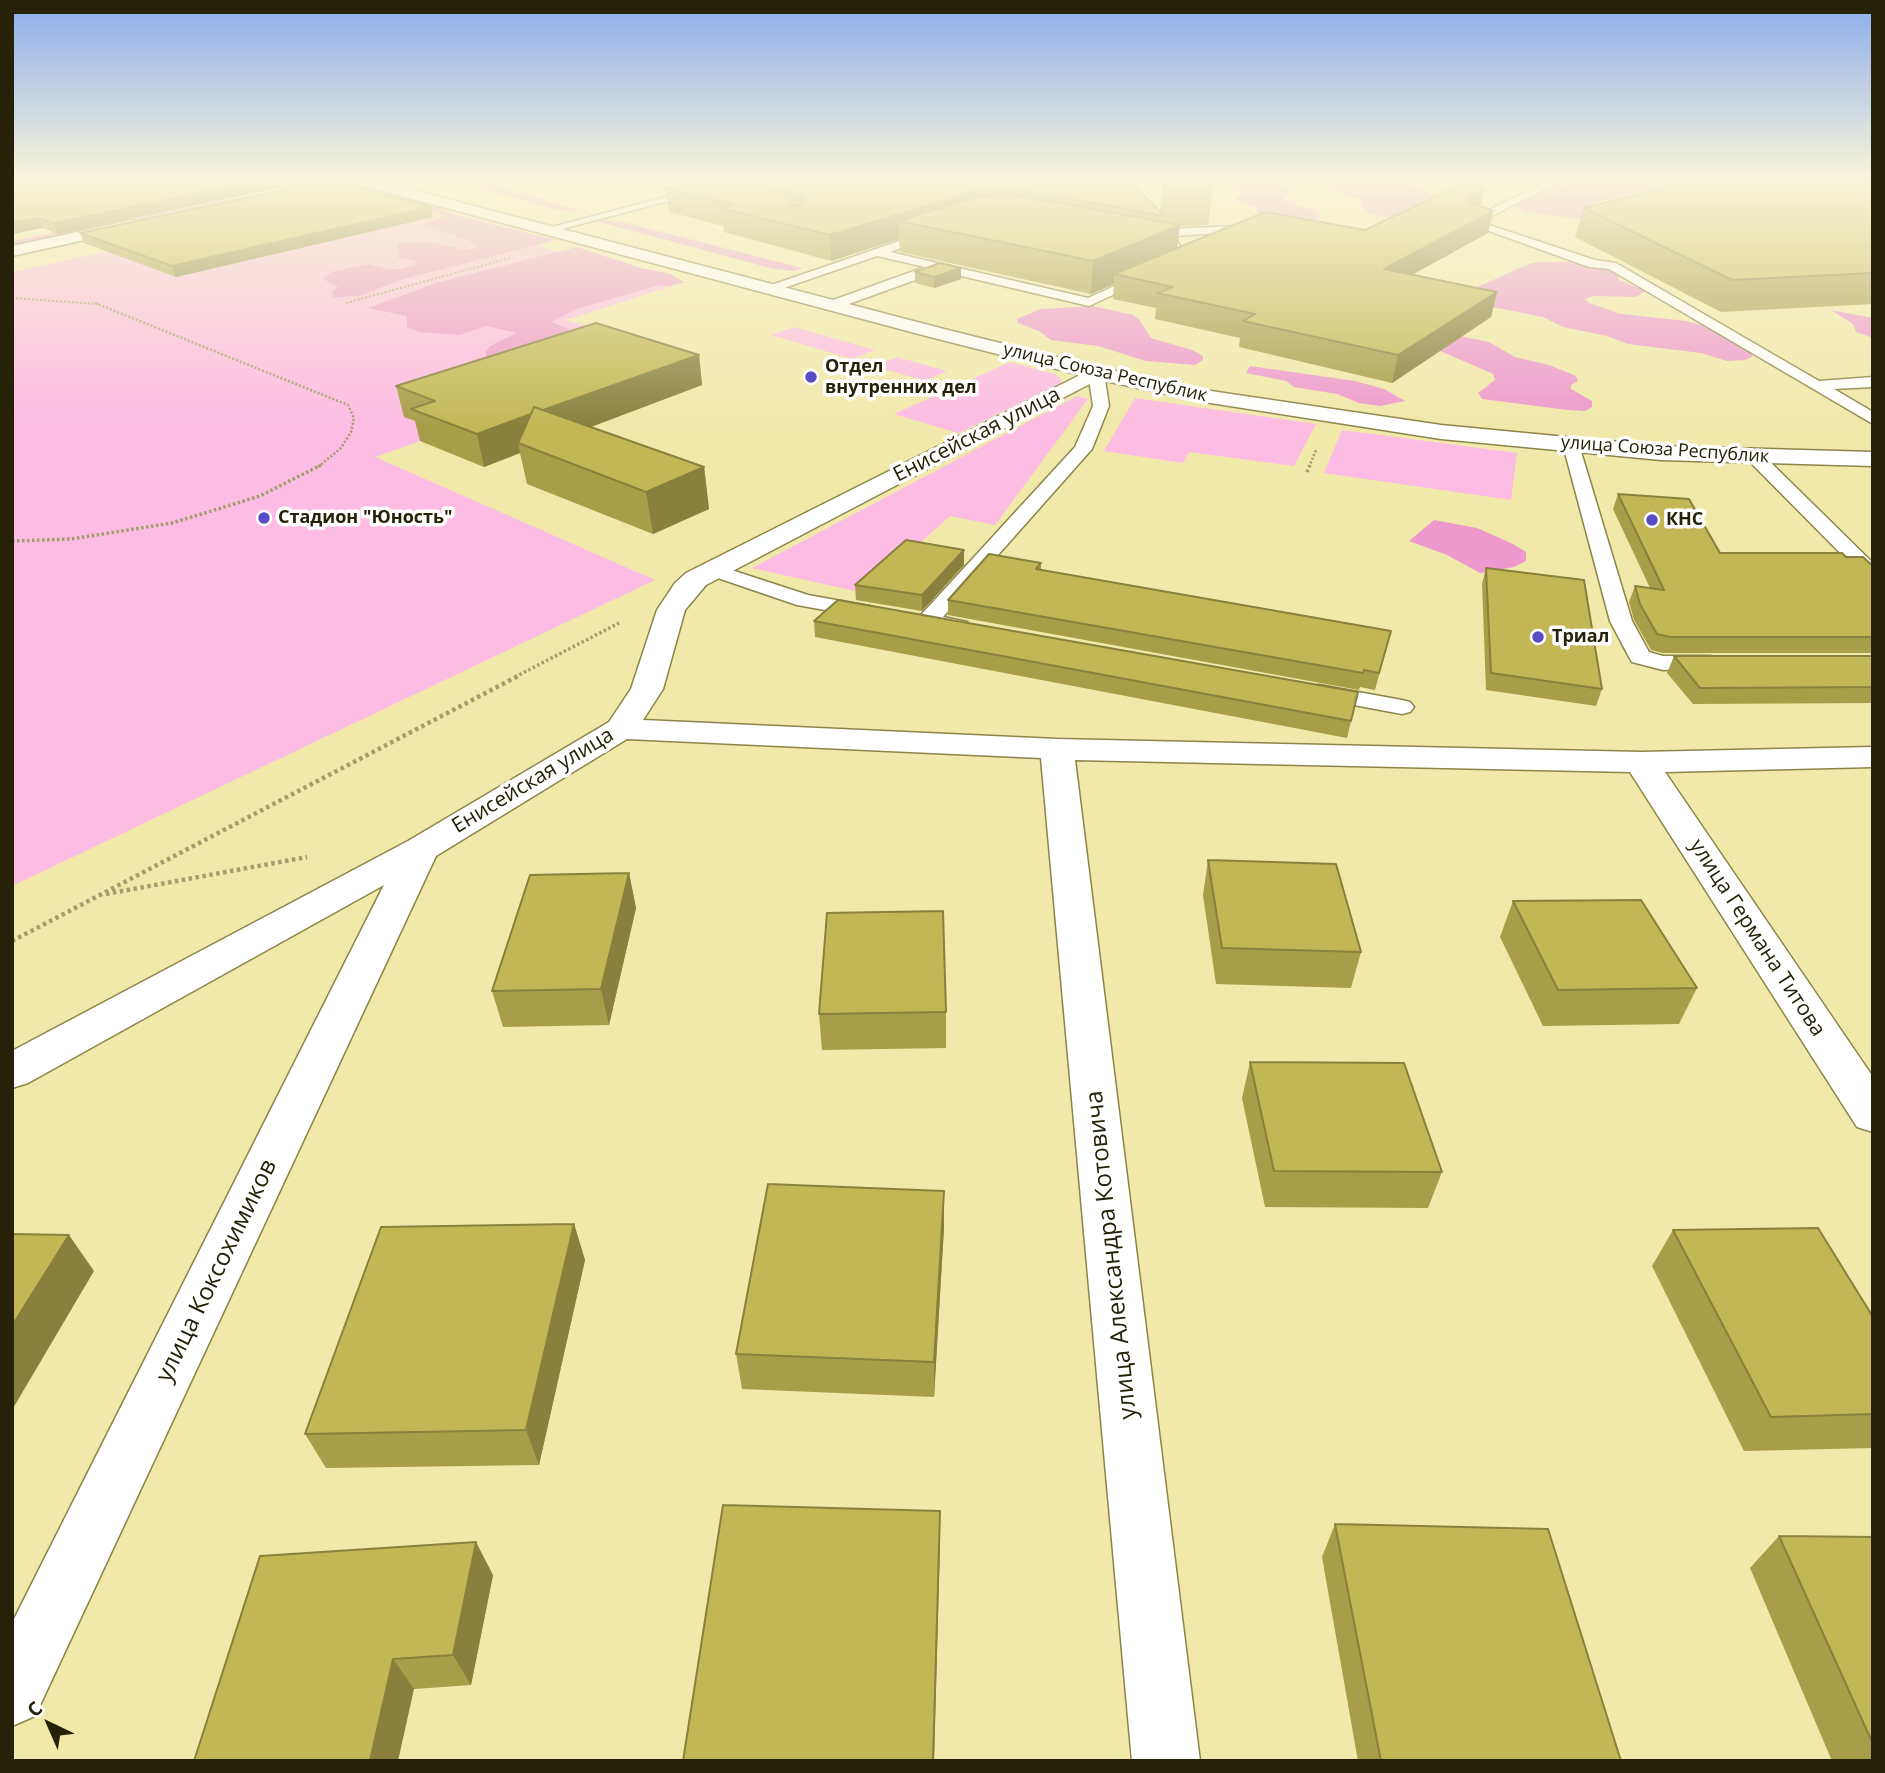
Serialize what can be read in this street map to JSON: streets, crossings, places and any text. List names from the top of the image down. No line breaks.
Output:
{"streets":{"street":["улица Союза Республик","Енисейская улица","улица Германа Титова","улица Александра Котовича","улица Коксохимиков"]},"crossings":[["улица Союза Республик","Енисейская улица"],["Енисейская улица","улица Коксохимиков"]],"places":["Отдел внутренних дел","Стадион \"Юность\"","КНС","Триал"],"north":"top left"}
